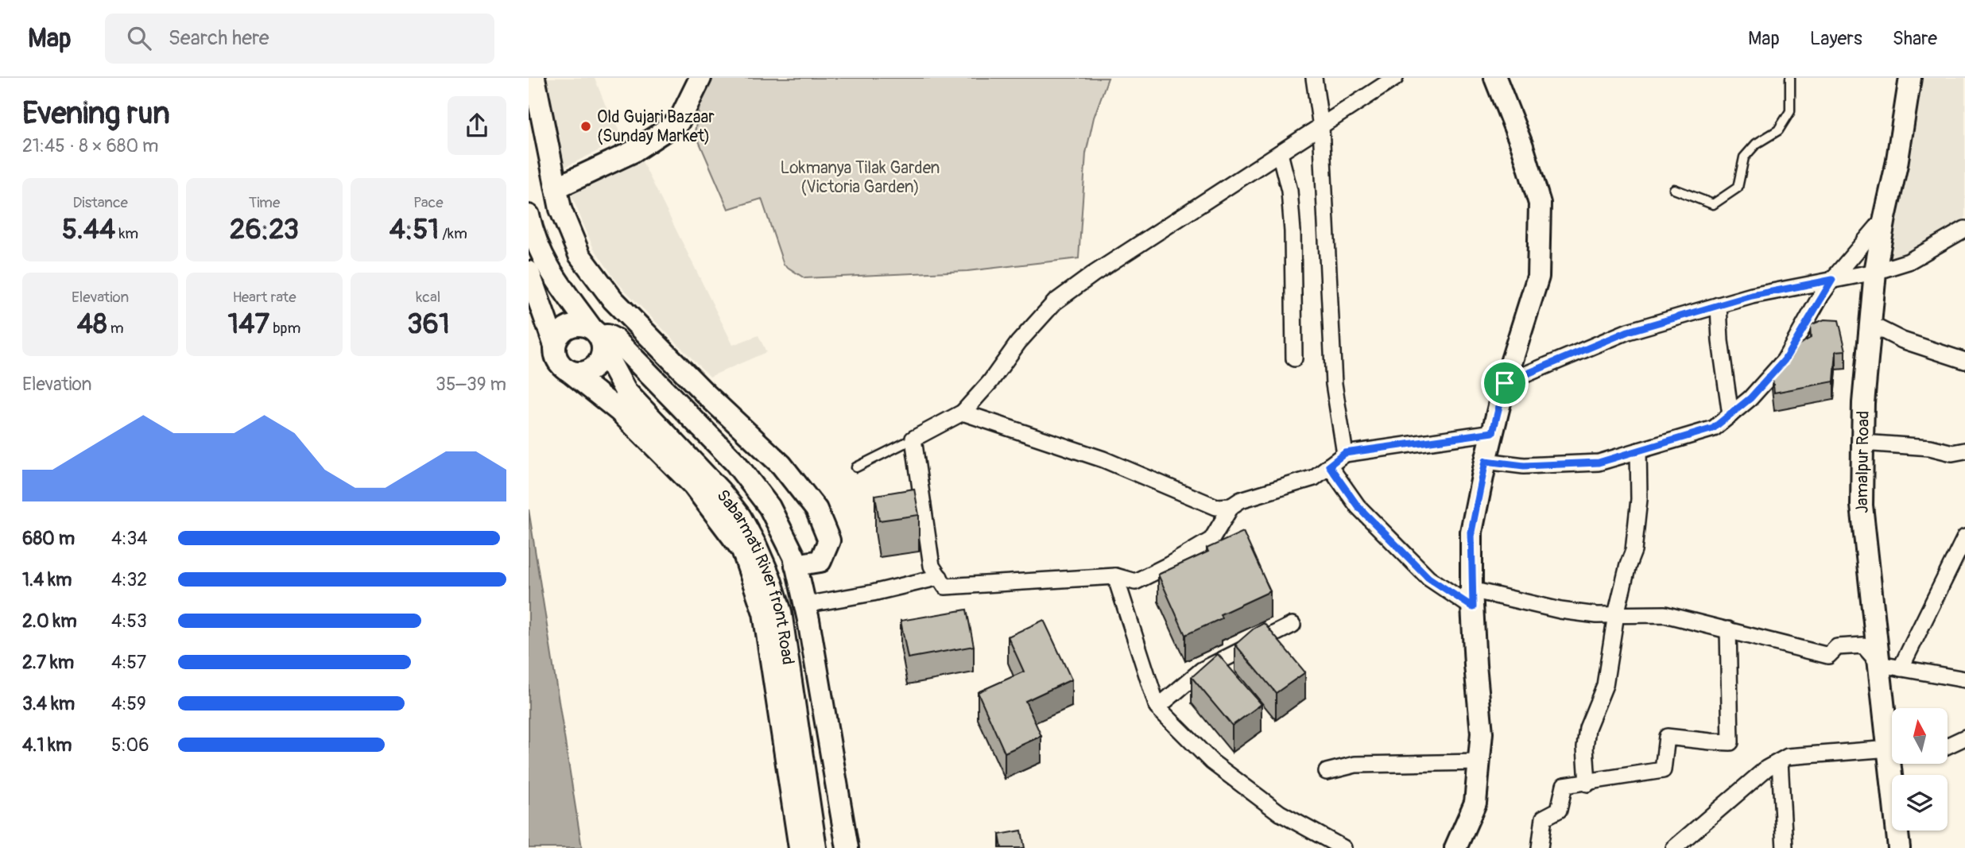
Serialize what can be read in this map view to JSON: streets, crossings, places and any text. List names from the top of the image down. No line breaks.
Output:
{"streets":{"main road":["Jamalpur Road","Sabarmati River front Road"]},"parks":["Lokmanya Tilak Garden (Victoria Garden)"],"places":["Old Gujari Bazaar (Sunday Market)"],"north":"top","page":{"header":"Map","search":"Search here","nav":["Map","Layers","Share"],"heading":["Evening run","21:45 · 8 × 680 m"],"stats":[["Distance","5.44 km"],["Time","26:23"],["Pace","4:51 /km"],["Elevation","48 m"],["Heart rate","147 bpm"],["kcal","361"]],"chart":["Elevation","35–39 m"],"list":[{"name":"680 m","note":"4:34"},{"name":"1.4 km","note":"4:32"},{"name":"2.0 km","note":"4:53"},{"name":"2.7 km","note":"4:57"},{"name":"3.4 km","note":"4:59"},{"name":"4.1 km","note":"5:06"}]}}
